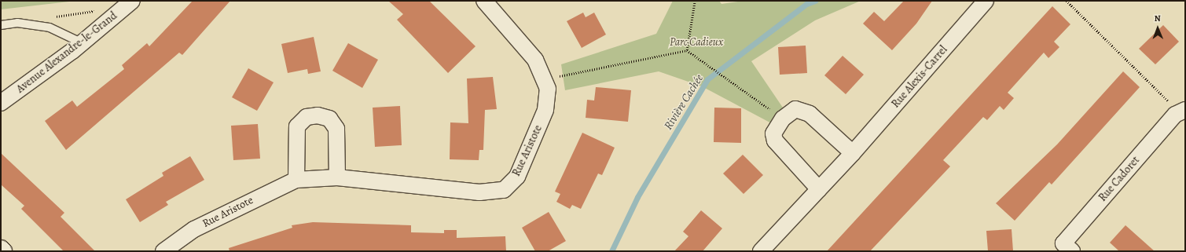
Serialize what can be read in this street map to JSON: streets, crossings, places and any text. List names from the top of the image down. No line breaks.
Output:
{"streets":{"street":["Avenue Alexandre-le-Grand","Rue Alexis-Carrel","Rue Aristote","Rue Cadoret"]},"water":["Rivière Cachée"],"parks":["Parc Cadieux"],"north":"top"}
